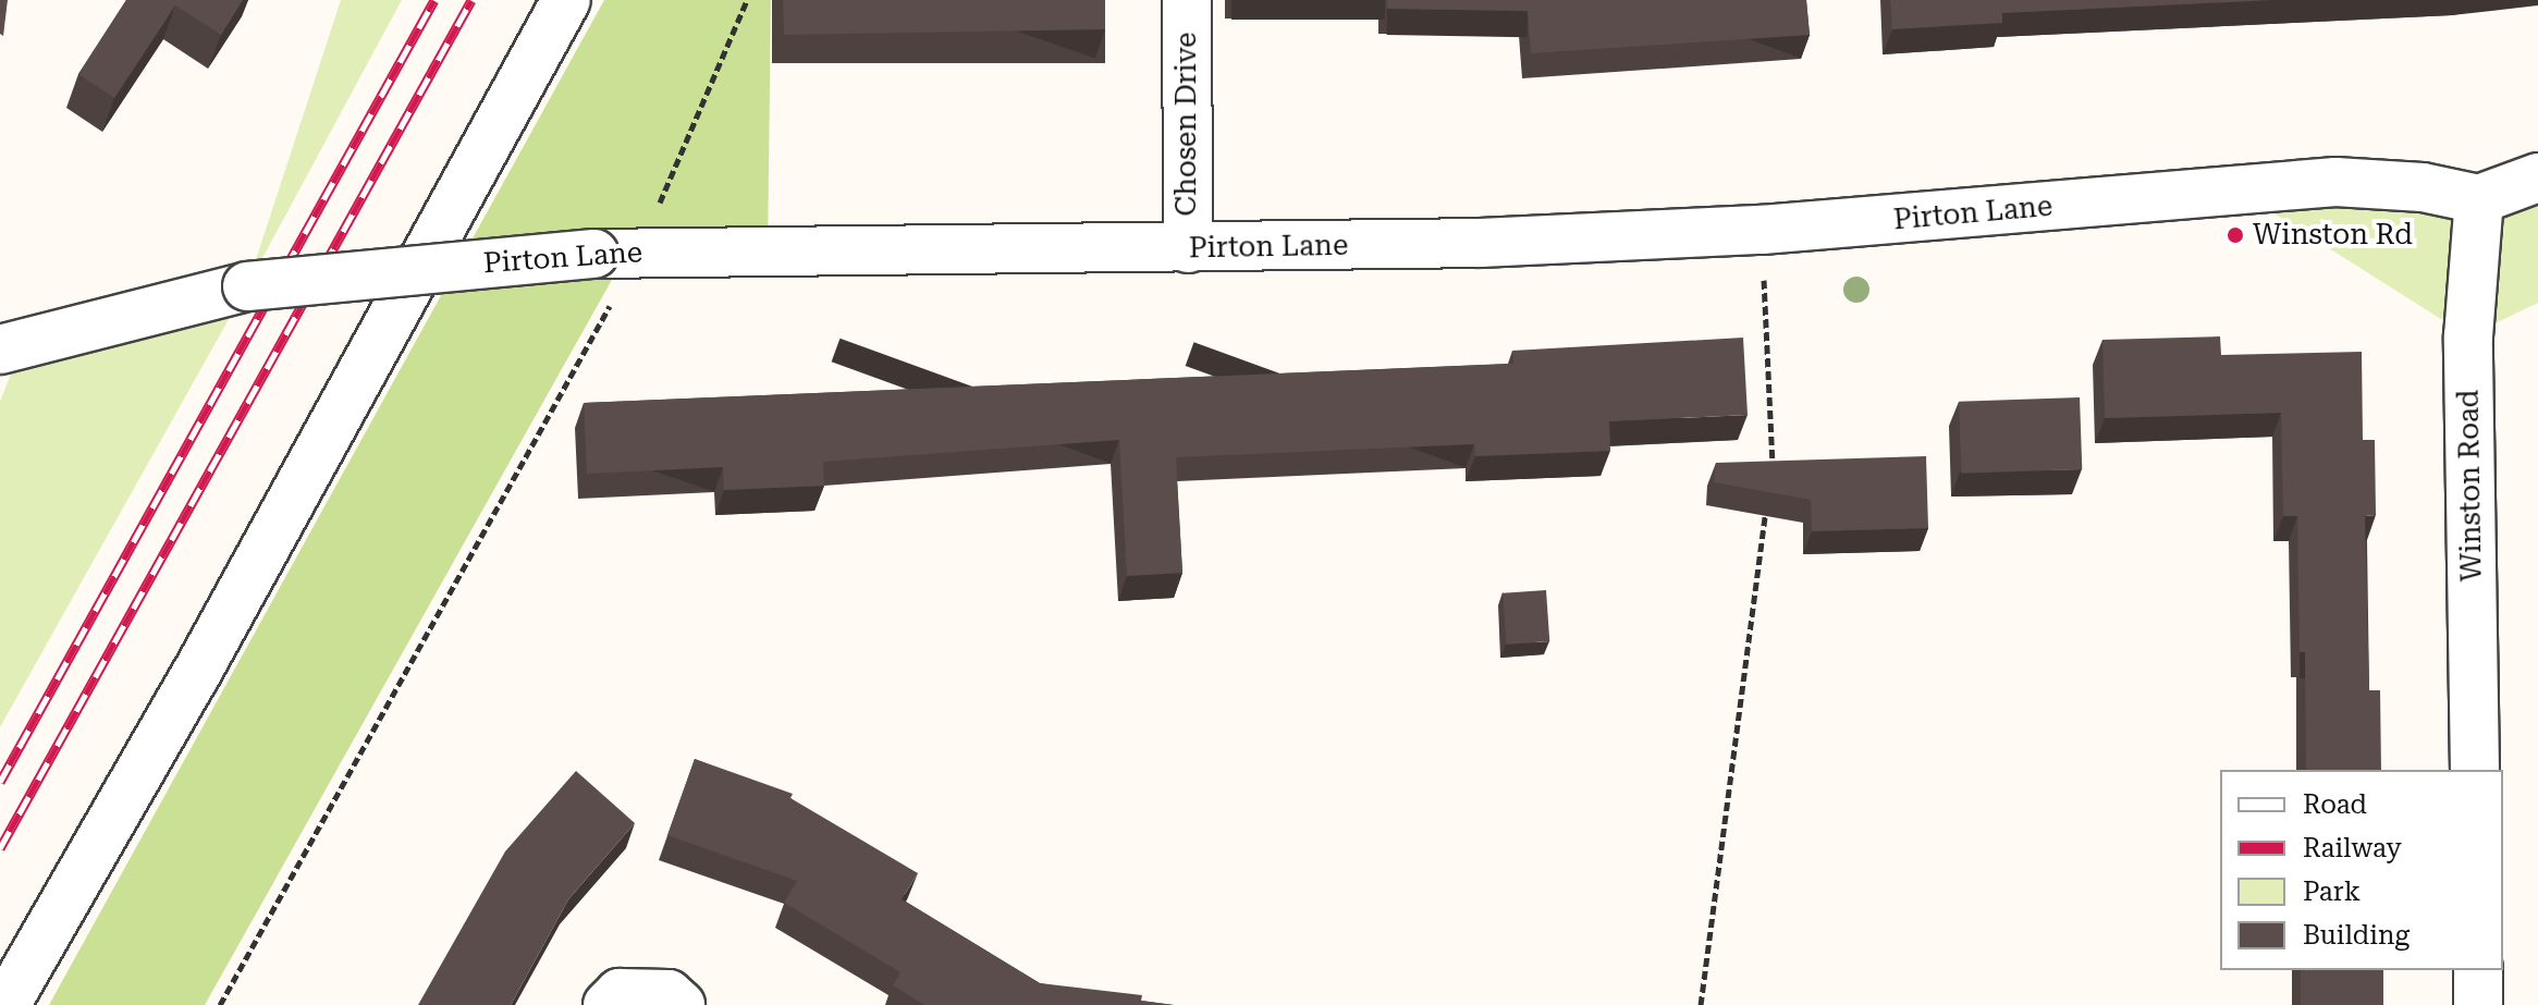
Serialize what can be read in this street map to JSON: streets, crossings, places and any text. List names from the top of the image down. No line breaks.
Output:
{"streets":{"street":["Chosen Drive","Pirton Lane","Winston Road"]},"crossings":[["Chosen Drive","Pirton Lane"],["Pirton Lane","Winston Road"]],"places":["Winston Rd"],"legend":["Road","Railway","Park","Building"]}
